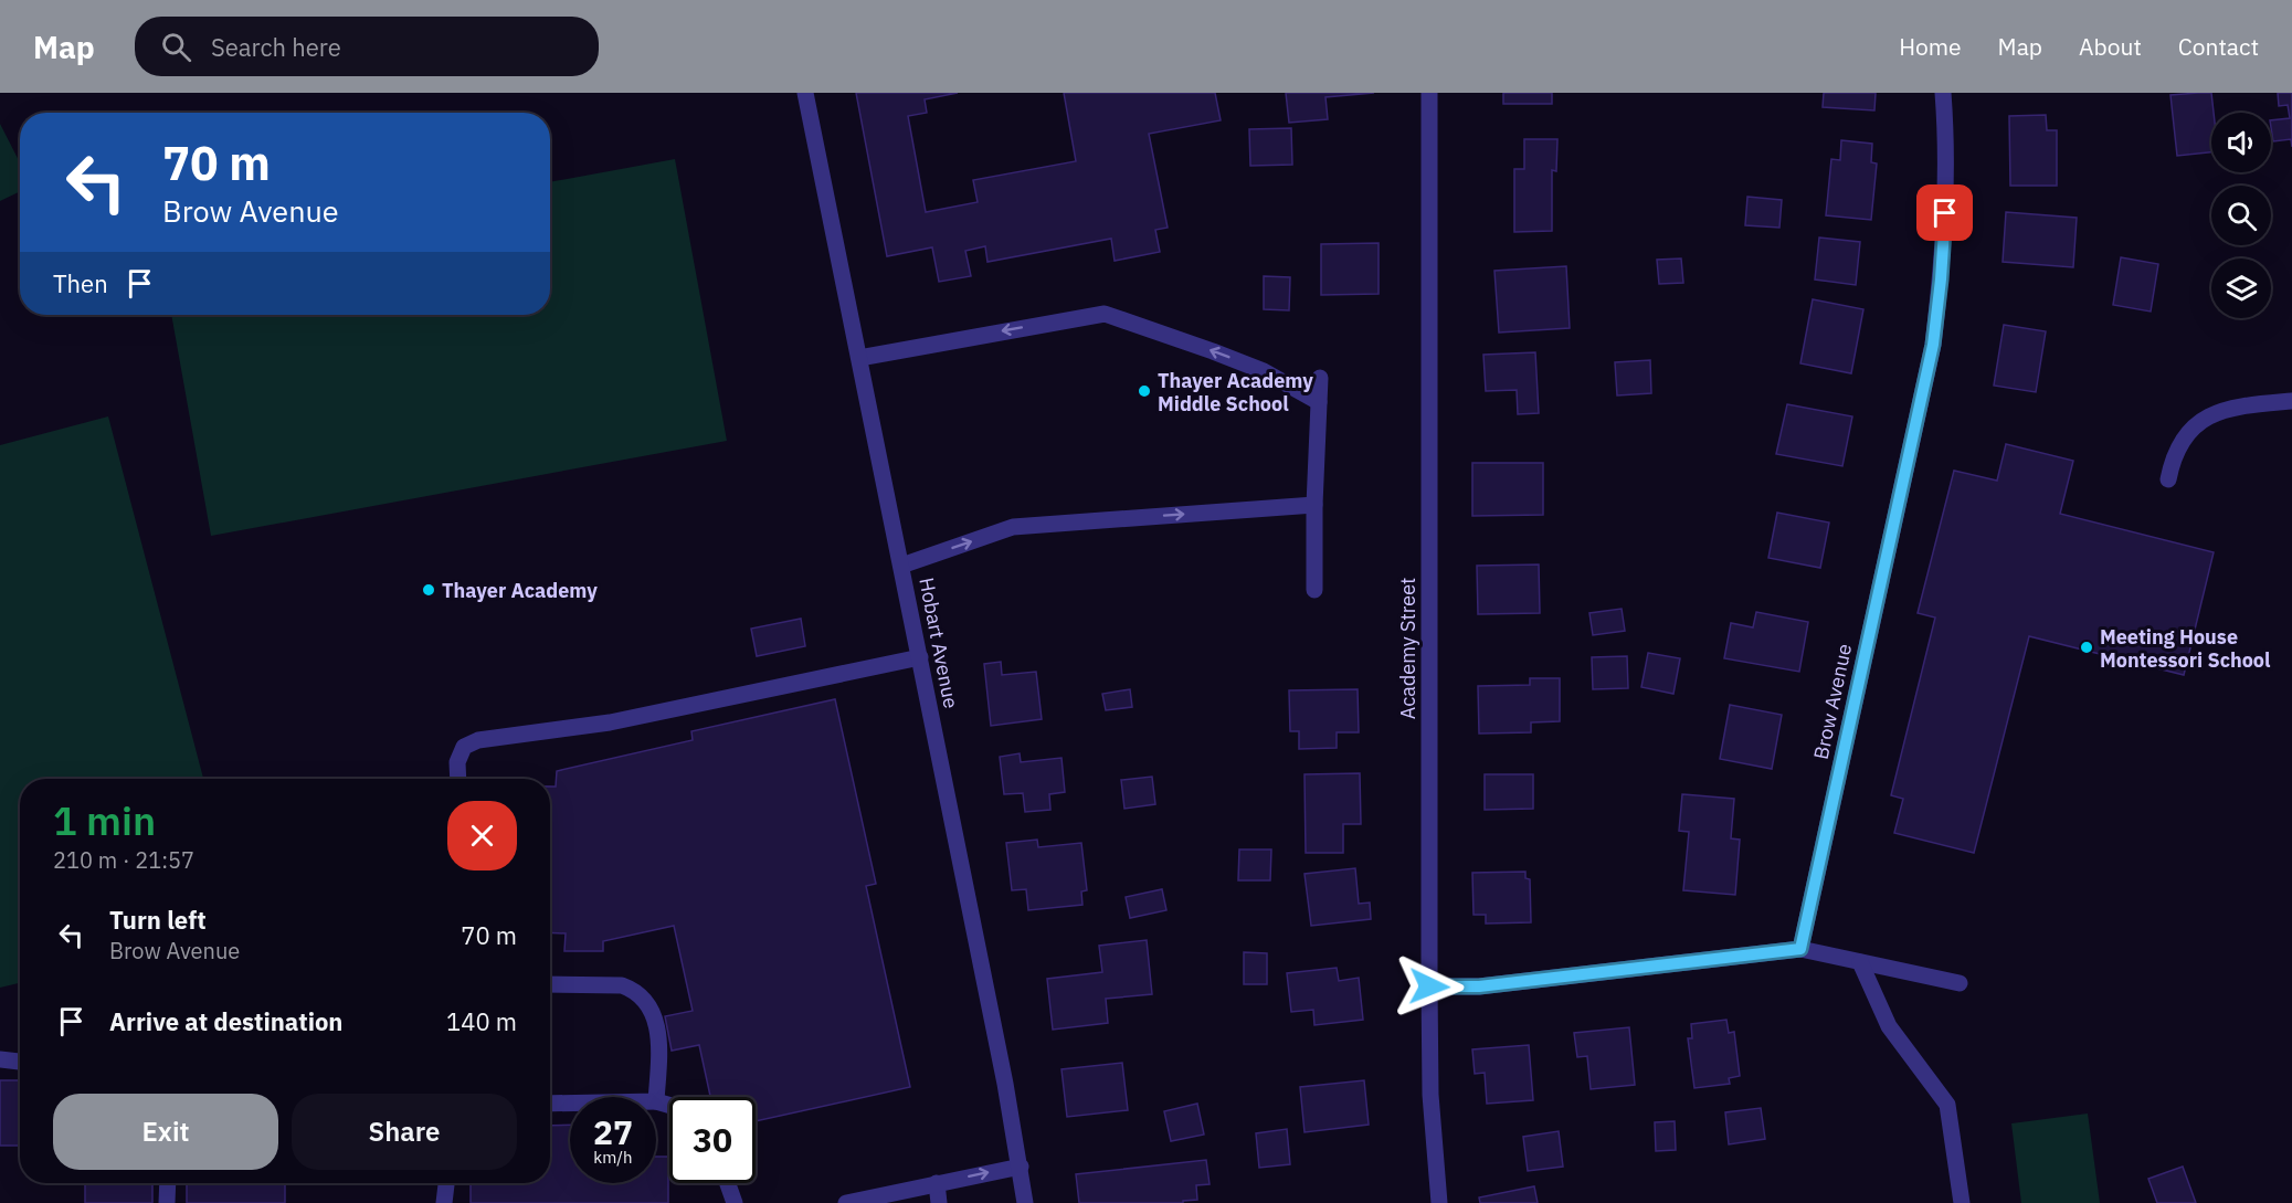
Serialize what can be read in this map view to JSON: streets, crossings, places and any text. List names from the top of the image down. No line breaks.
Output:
{"streets":{"street":["Hobart Avenue","Academy Street","Brow Avenue"]},"places":["Thayer Academy Middle School","Thayer Academy","Meeting House Montessori School"],"page":{"header":"Map","search":"Search here","nav":["Home","Map","About","Contact"],"turn":["70 m","Brow Avenue"],"then":"Then","heading":["1 min","210 m · 21:57"],"list":[{"name":"Turn left","note":"Brow Avenue","value":"70 m"},{"name":"Arrive at destination","value":"140 m"}],"buttons":["Exit","Share"],"speed":"27 km/h","limit":"30"}}
